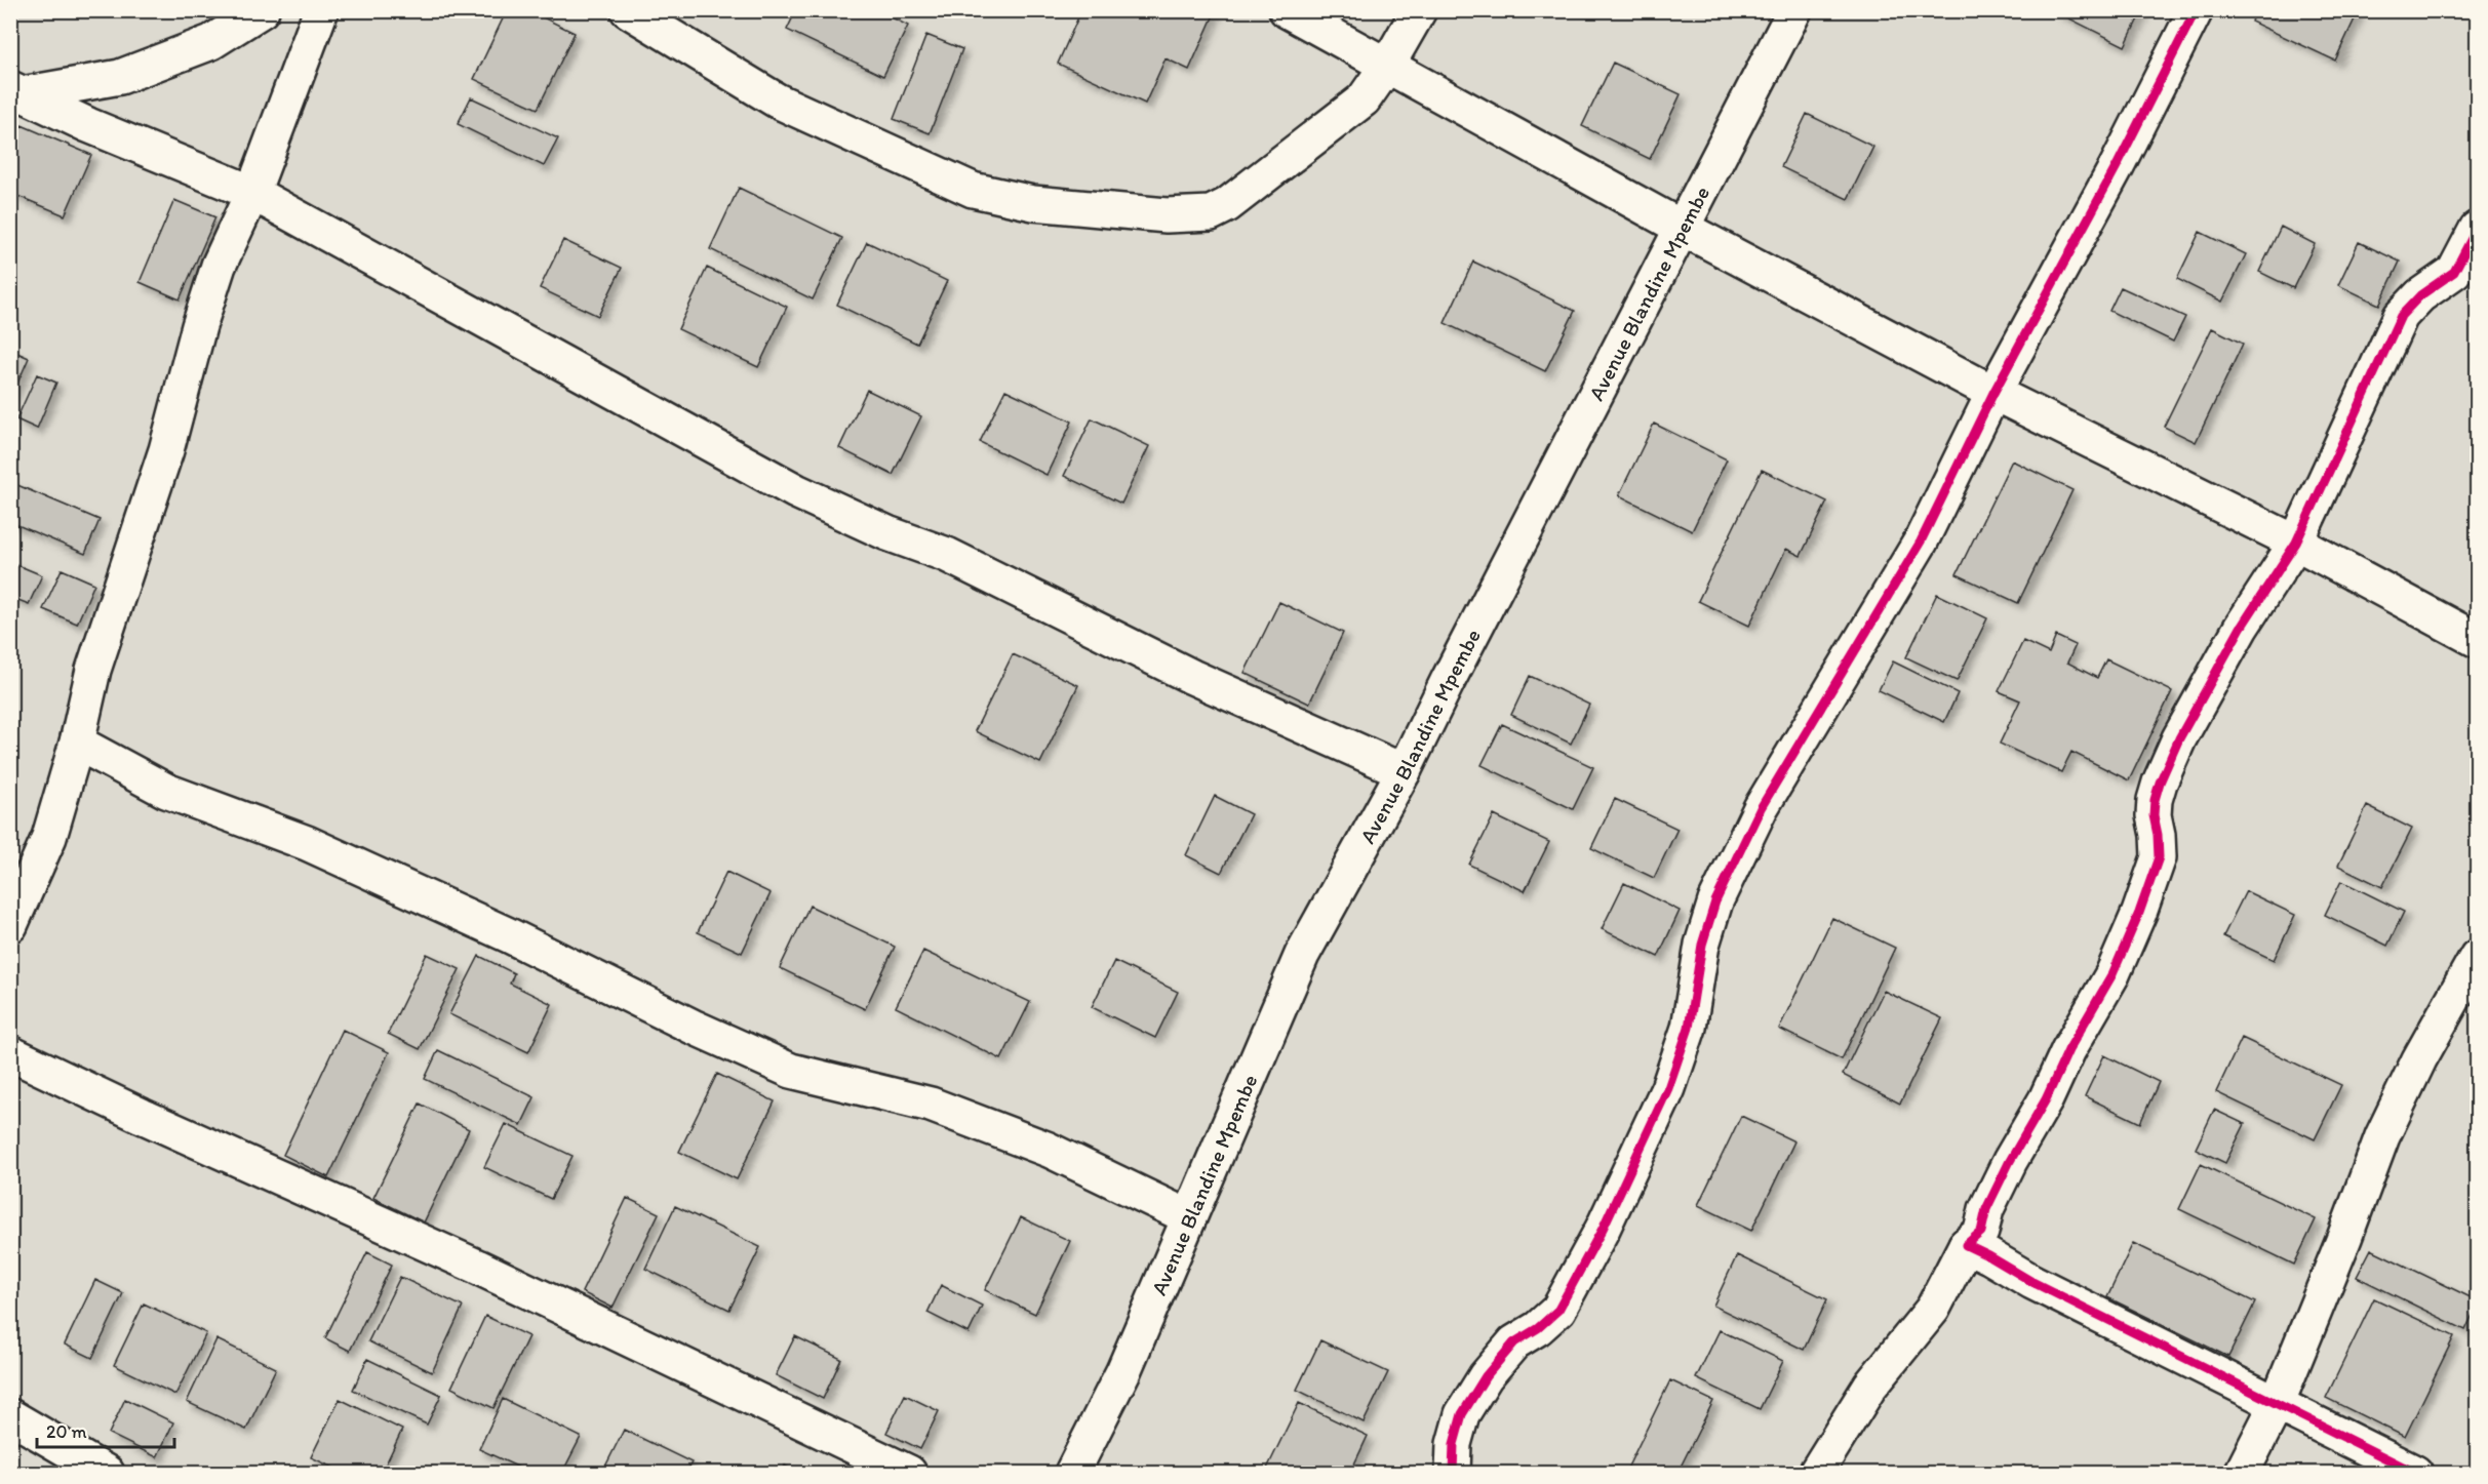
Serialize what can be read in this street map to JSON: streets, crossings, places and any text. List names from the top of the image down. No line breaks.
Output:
{"streets":{"street":["Avenue Blandine Mpembe"]},"scale_bar":"20 m"}
